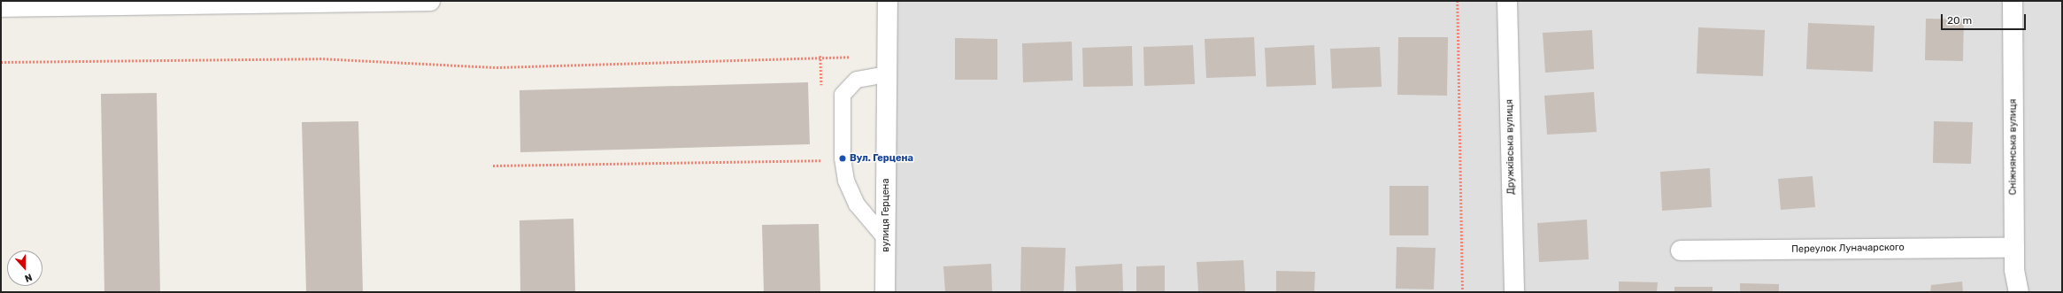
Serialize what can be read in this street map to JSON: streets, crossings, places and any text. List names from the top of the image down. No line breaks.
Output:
{"streets":{"street":["Дружківська вулиця","Сніжнянська вулиця","вулиця Герцена","Переулок Луначарского"]},"crossings":[["Сніжнянська вулиця","Переулок Луначарского"]],"places":["Вул. Герцена"],"scale_bar":"20 m","north":"bottom"}
